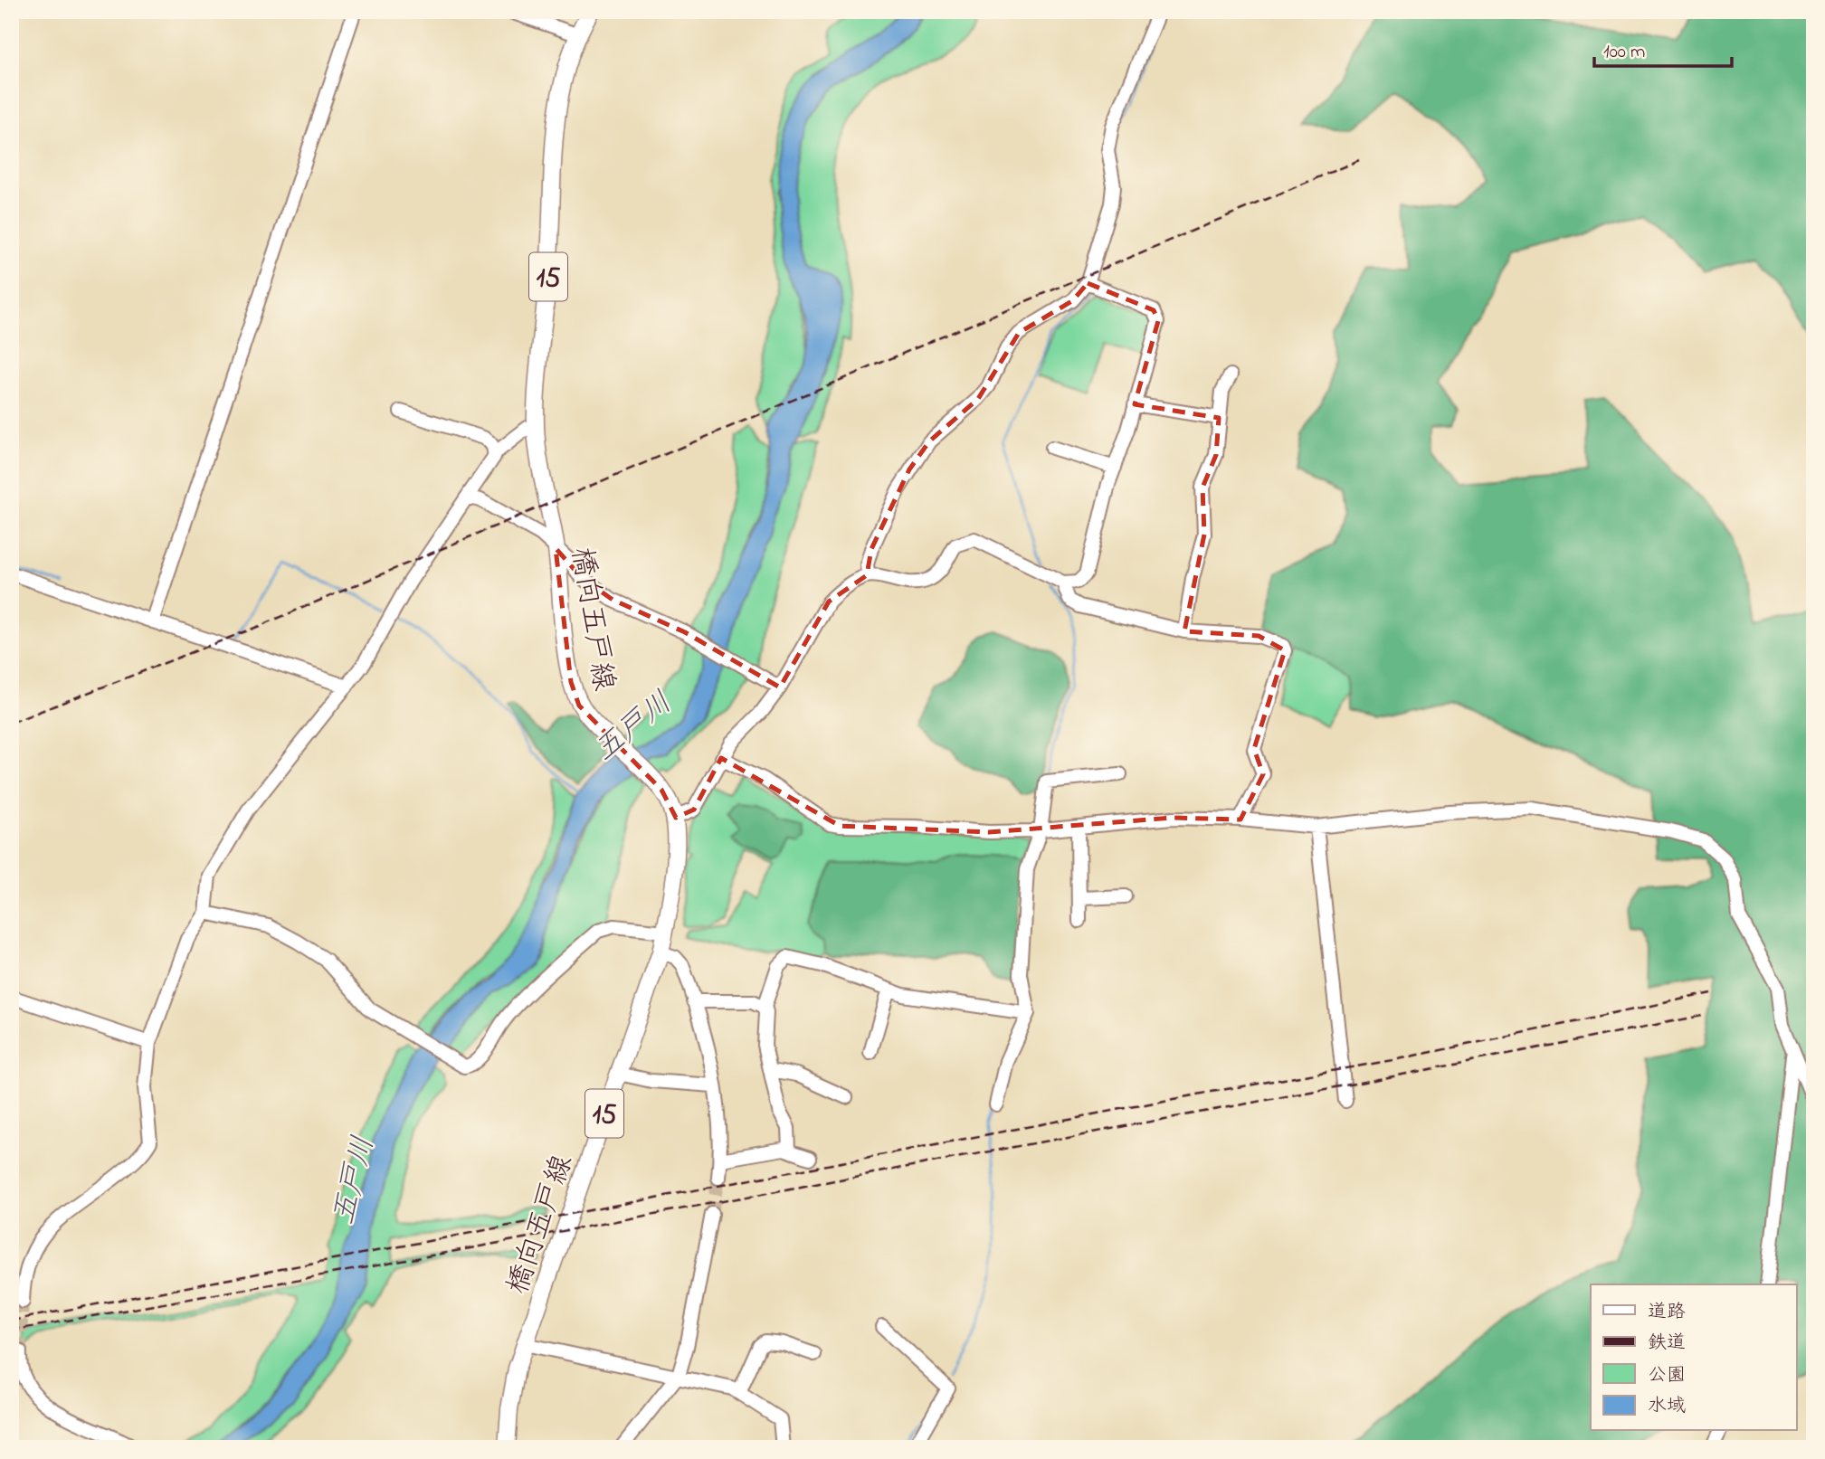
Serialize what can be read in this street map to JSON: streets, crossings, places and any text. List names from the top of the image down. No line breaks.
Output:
{"streets":{"main road":["15","橋向五戸線"]},"water":["五戸川"],"legend":["道路","鉄道","公園","水域"],"scale_bar":"100 m"}
